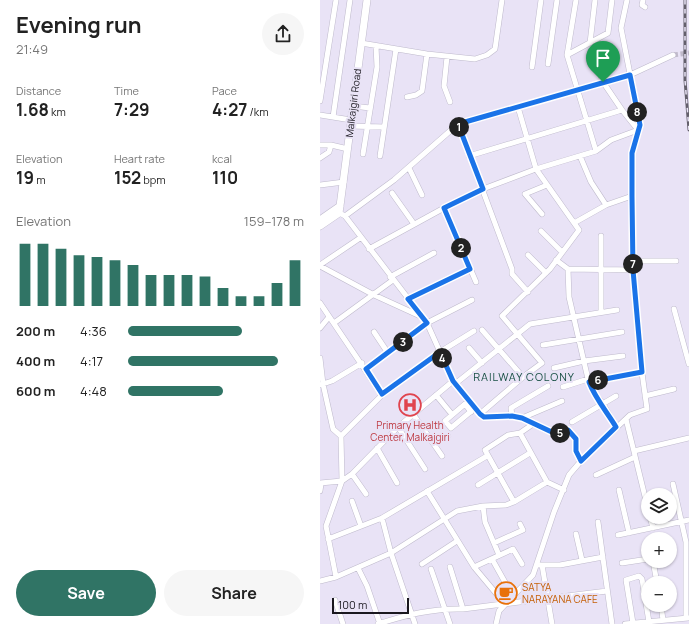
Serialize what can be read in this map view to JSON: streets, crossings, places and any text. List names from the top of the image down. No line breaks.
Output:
{"streets":{"main road":["Malkajgiri Road"]},"districts":["RAILWAY COLONY"],"places":{"hospital":["Primary Health Center, Malkajgiri"],"cafe":["SATYA NARAYANA CAFE"]},"scale_bar":"100 m","page":{"heading":["Evening run","21:49"],"stats":[["Distance","1.68 km"],["Time","7:29"],["Pace","4:27 /km"],["Elevation","19 m"],["Heart rate","152 bpm"],["kcal","110"]],"pins":["8","1","2","7","3","4","6","5"],"chart":["Elevation","159–178 m"],"list":[{"name":"200 m","note":"4:36"},{"name":"400 m","note":"4:17"},{"name":"600 m","note":"4:48"}],"map_buttons":["+","−"],"buttons":["Save","Share"],"scale":"100 m"}}
